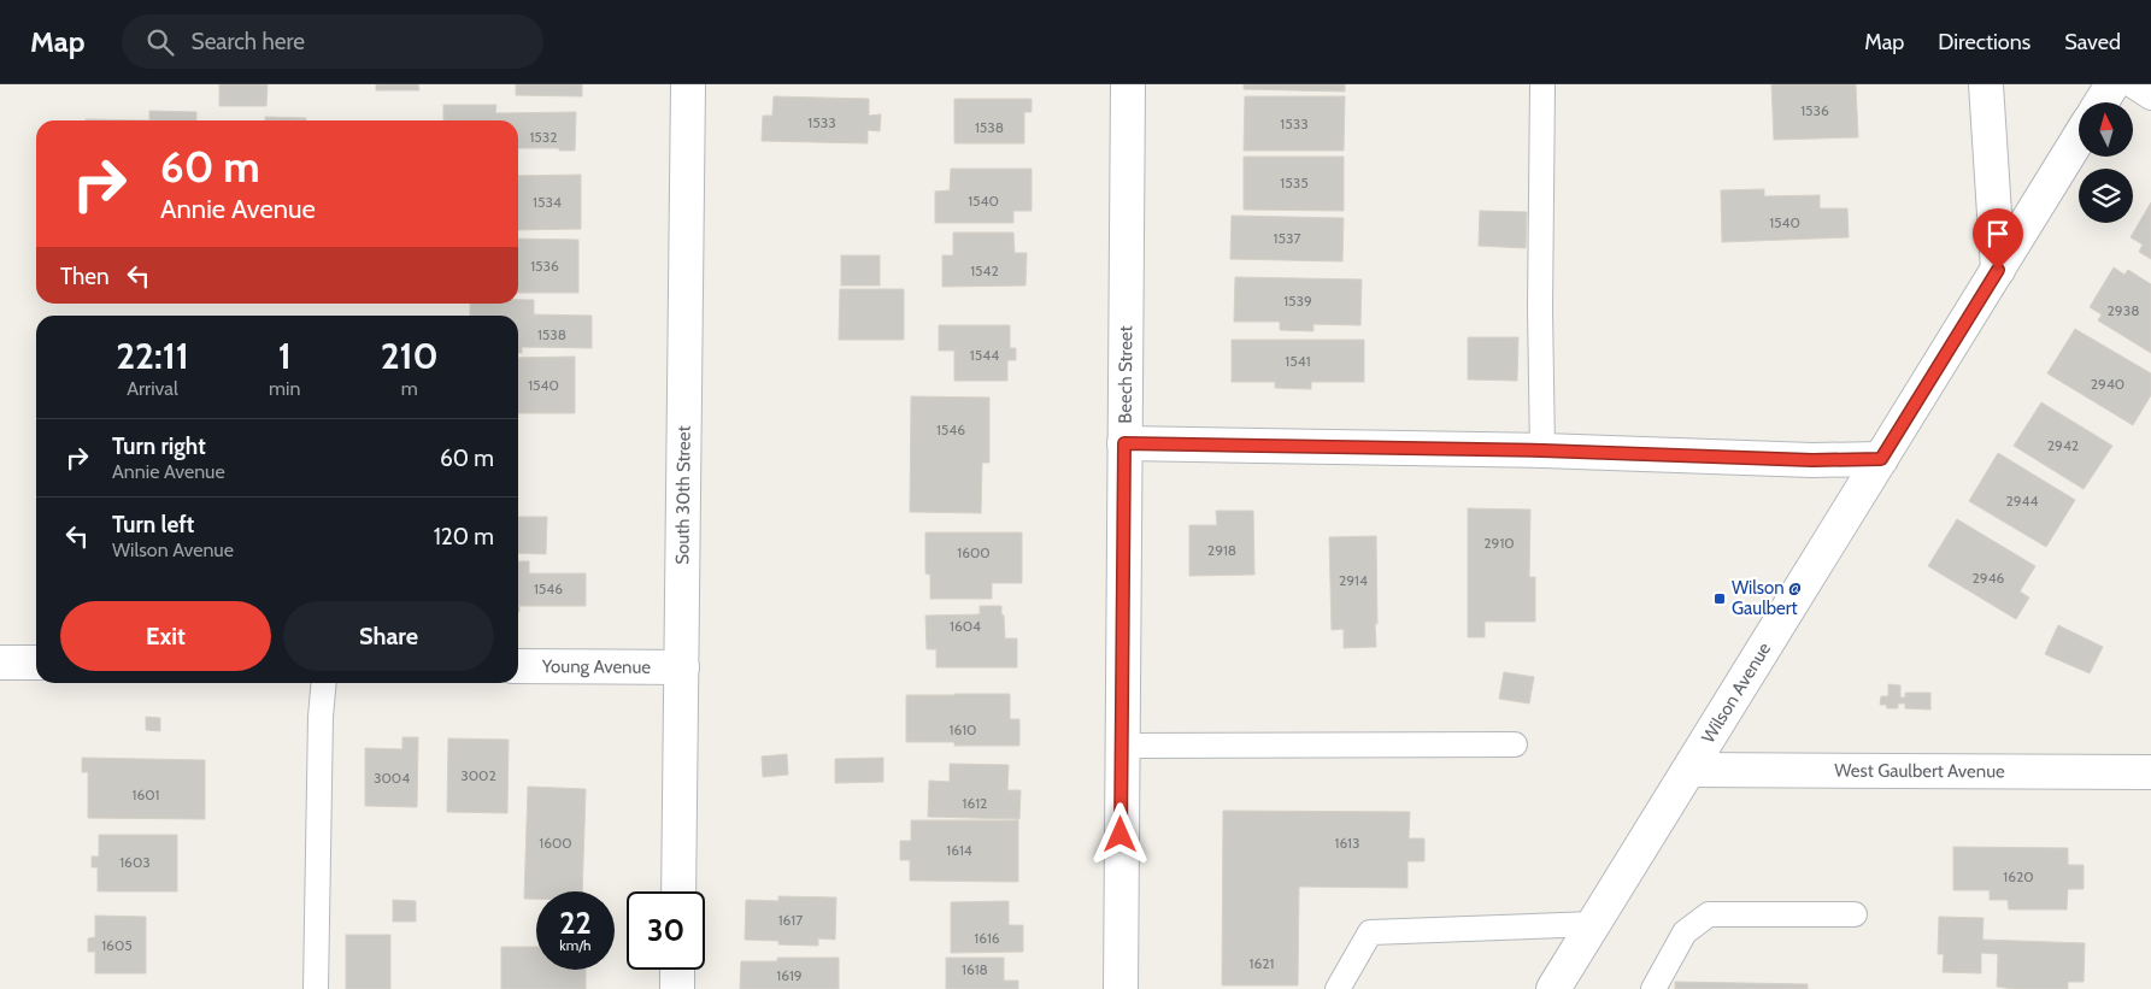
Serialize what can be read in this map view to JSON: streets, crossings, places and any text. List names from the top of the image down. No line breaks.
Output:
{"streets":{"street":["Beech Street","South 30th Street","Young Avenue","Wilson Avenue","West Gaulbert Avenue"]},"crossings":[["South 30th Street","Young Avenue"],["Wilson Avenue","West Gaulbert Avenue"]],"places":{"transit":["Wilson @ Gaulbert"]},"house_numbers":["1536","1533","1533","1538","1532","1535","1540","1534","1540","1537","1536","1542","1539","2938","1538","1544","1541","2940","1540","1546","2942","2944","2910","2918","1600","2946","2914","1546","1604","1610","3002","3004","1601","1612","1600","1613","1614","1603","1620","1617","1616","1605","1621","1618","1619"],"north":"top","page":{"header":"Map","search":"Search here","nav":["Map","Directions","Saved"],"turn":["60 m","Annie Avenue"],"then":"Then","eta":["22:11","Arrival","1","min","210","m"],"list":[{"name":"Turn right","note":"Annie Avenue","value":"60 m"},{"name":"Turn left","note":"Wilson Avenue","value":"120 m"}],"buttons":["Exit","Share"],"speed":"22 km/h","limit":"30"}}
